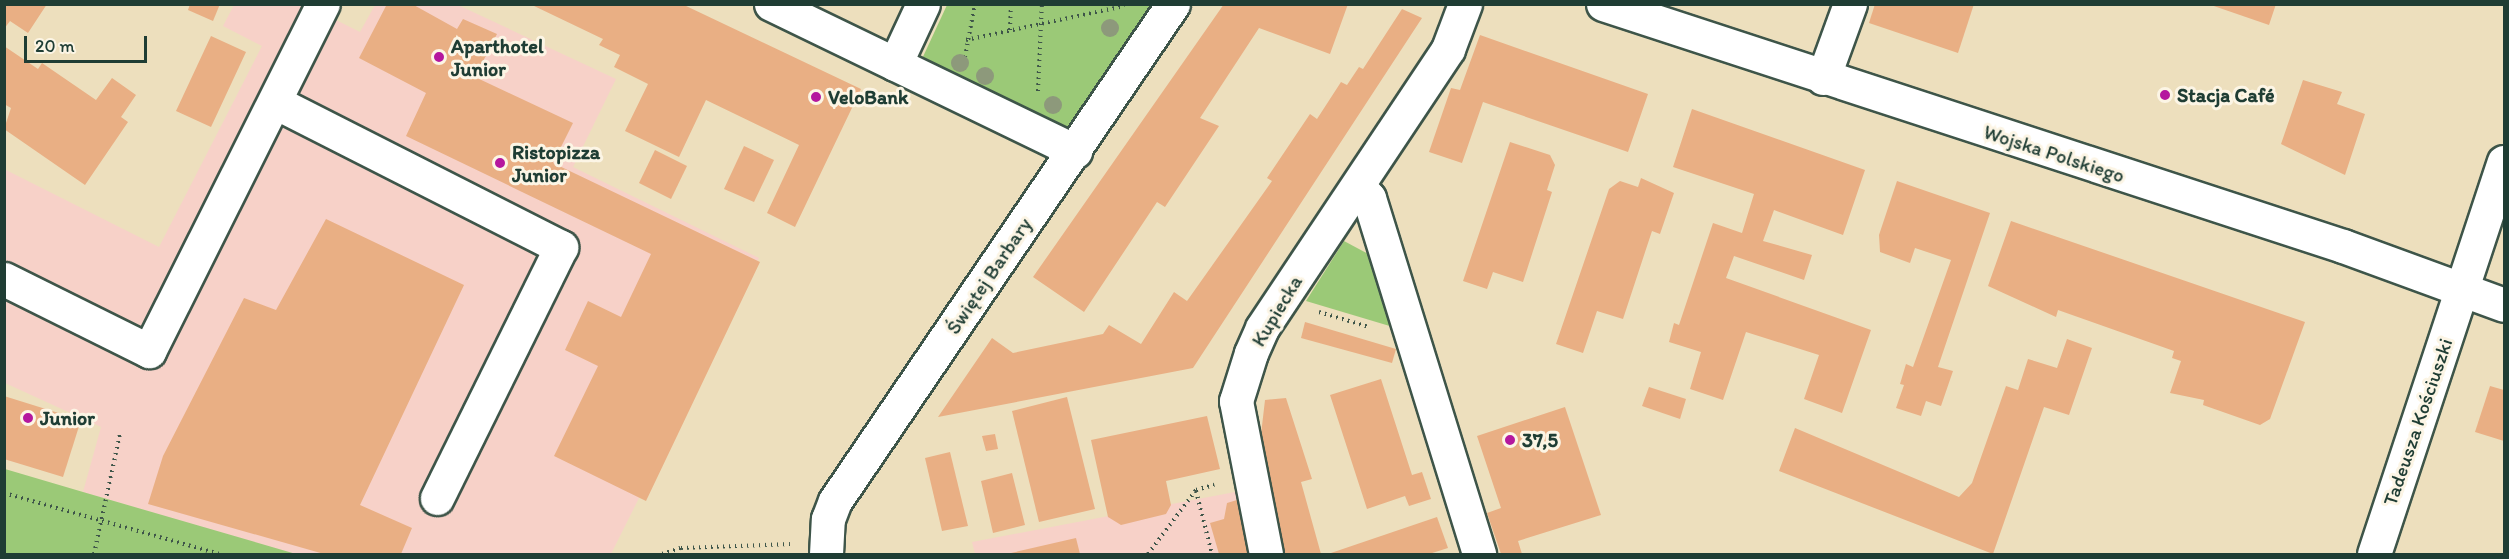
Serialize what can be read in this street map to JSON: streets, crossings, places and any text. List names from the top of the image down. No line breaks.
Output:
{"streets":{"street":["Wojska Polskiego","Świętej Barbary","Kupiecka","Tadeusza Kościuszki"]},"crossings":[["Wojska Polskiego","Tadeusza Kościuszki"]],"places":["Aparthotel Junior","Stacja Café","VeloBank","Ristopizza Junior","Junior","37,5"],"scale_bar":"20 m"}
